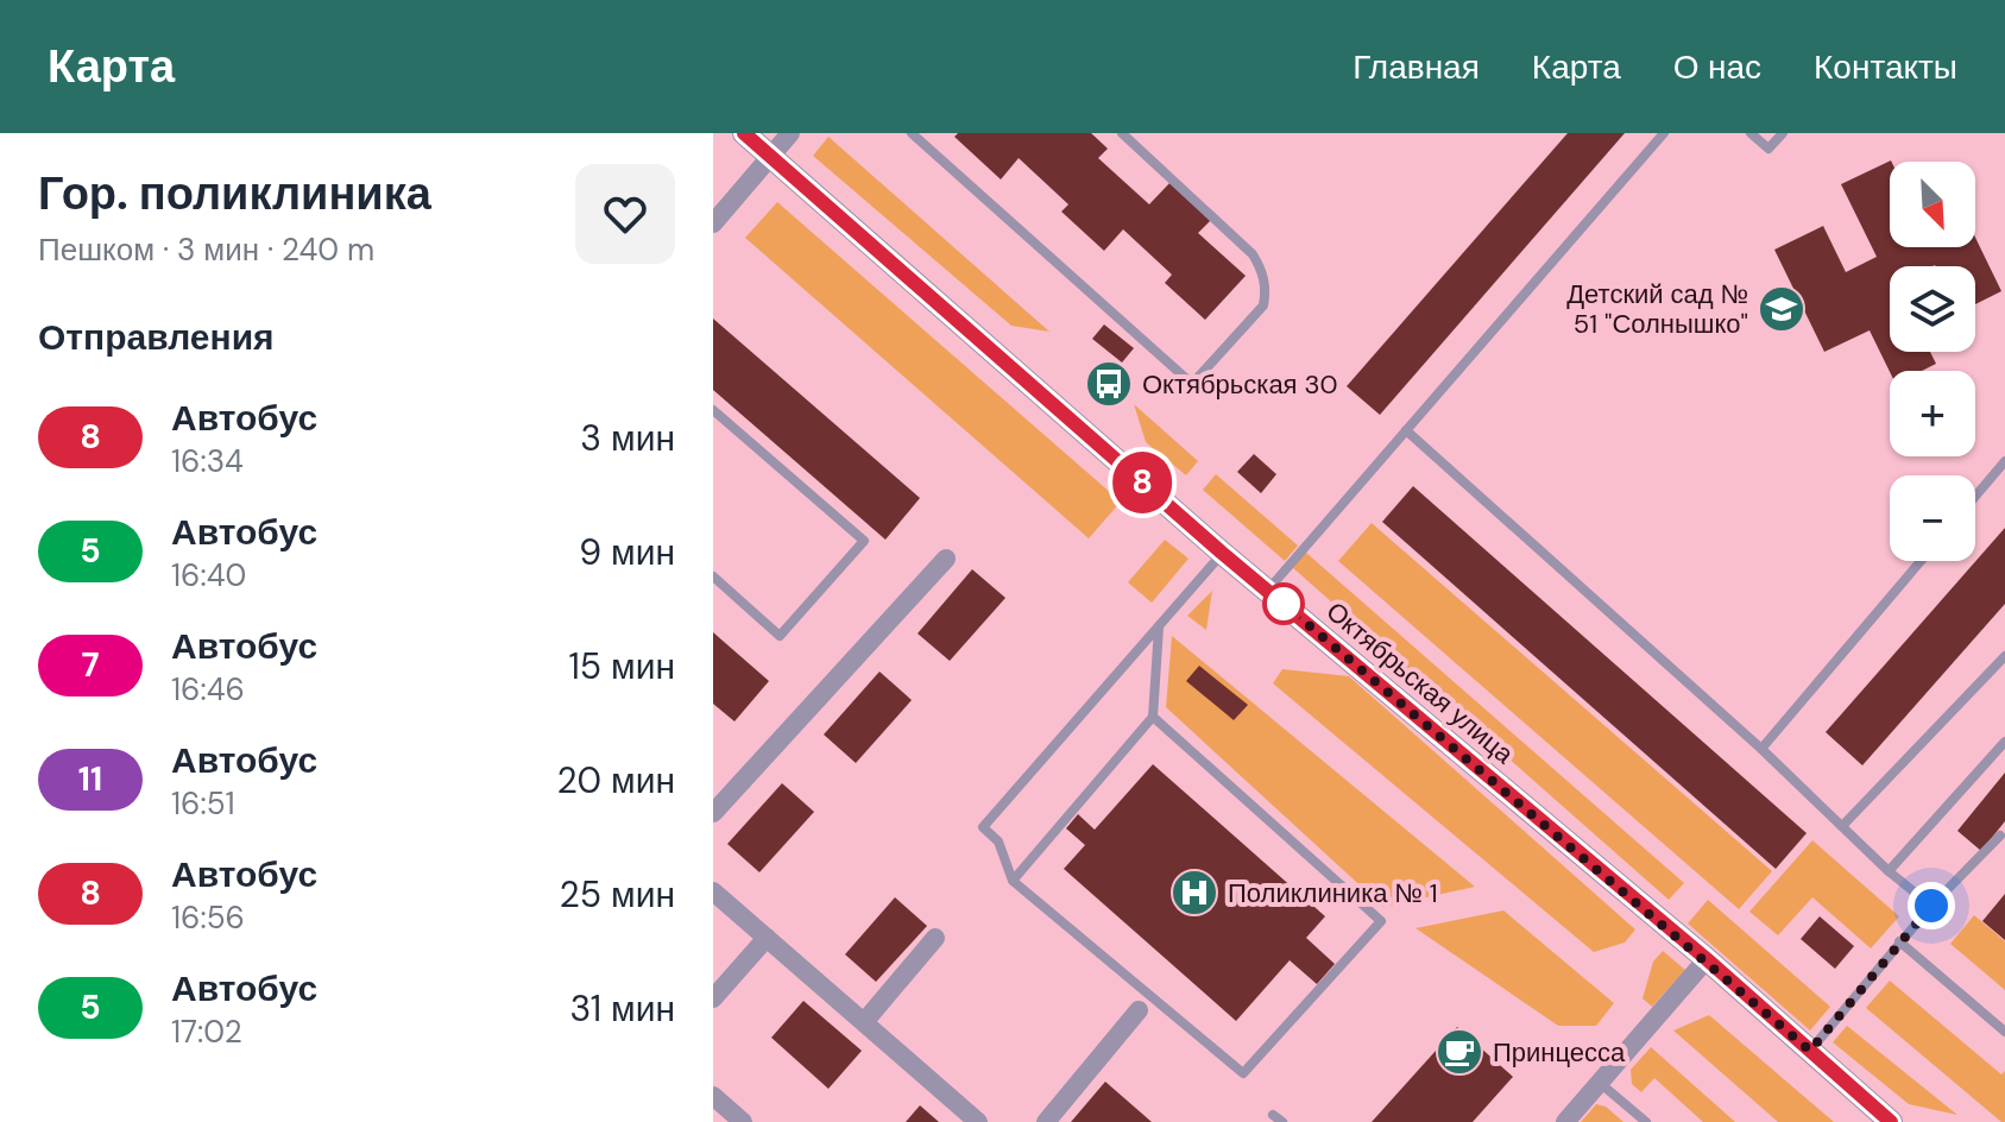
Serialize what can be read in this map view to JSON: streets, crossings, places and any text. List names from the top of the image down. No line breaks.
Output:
{"streets":{"street":["Октябрьская улица"]},"places":{"school or university":["Детский сад № 51 \"Солнышко\""],"bus stop":["Октябрьская 30"],"hospital":["Поликлиника № 1"],"cafe":["Принцесса"]},"lines":["bus line 8"],"north":"bottom right","page":{"header":"Карта","nav":["Главная","Карта","О нас","Контакты"],"heading":[["Гор. поликлиника","Пешком · 3 мин · 240 m"],"Отправления"],"on_map":"8","map_buttons":["+","−"],"list":[{"mark":"8","name":"Автобус","note":"16:34","value":"3 мин"},{"mark":"5","name":"Автобус","note":"16:40","value":"9 мин"},{"mark":"7","name":"Автобус","note":"16:46","value":"15 мин"},{"mark":"11","name":"Автобус","note":"16:51","value":"20 мин"},{"mark":"8","name":"Автобус","note":"16:56","value":"25 мин"},{"mark":"5","name":"Автобус","note":"17:02","value":"31 мин"}]}}
